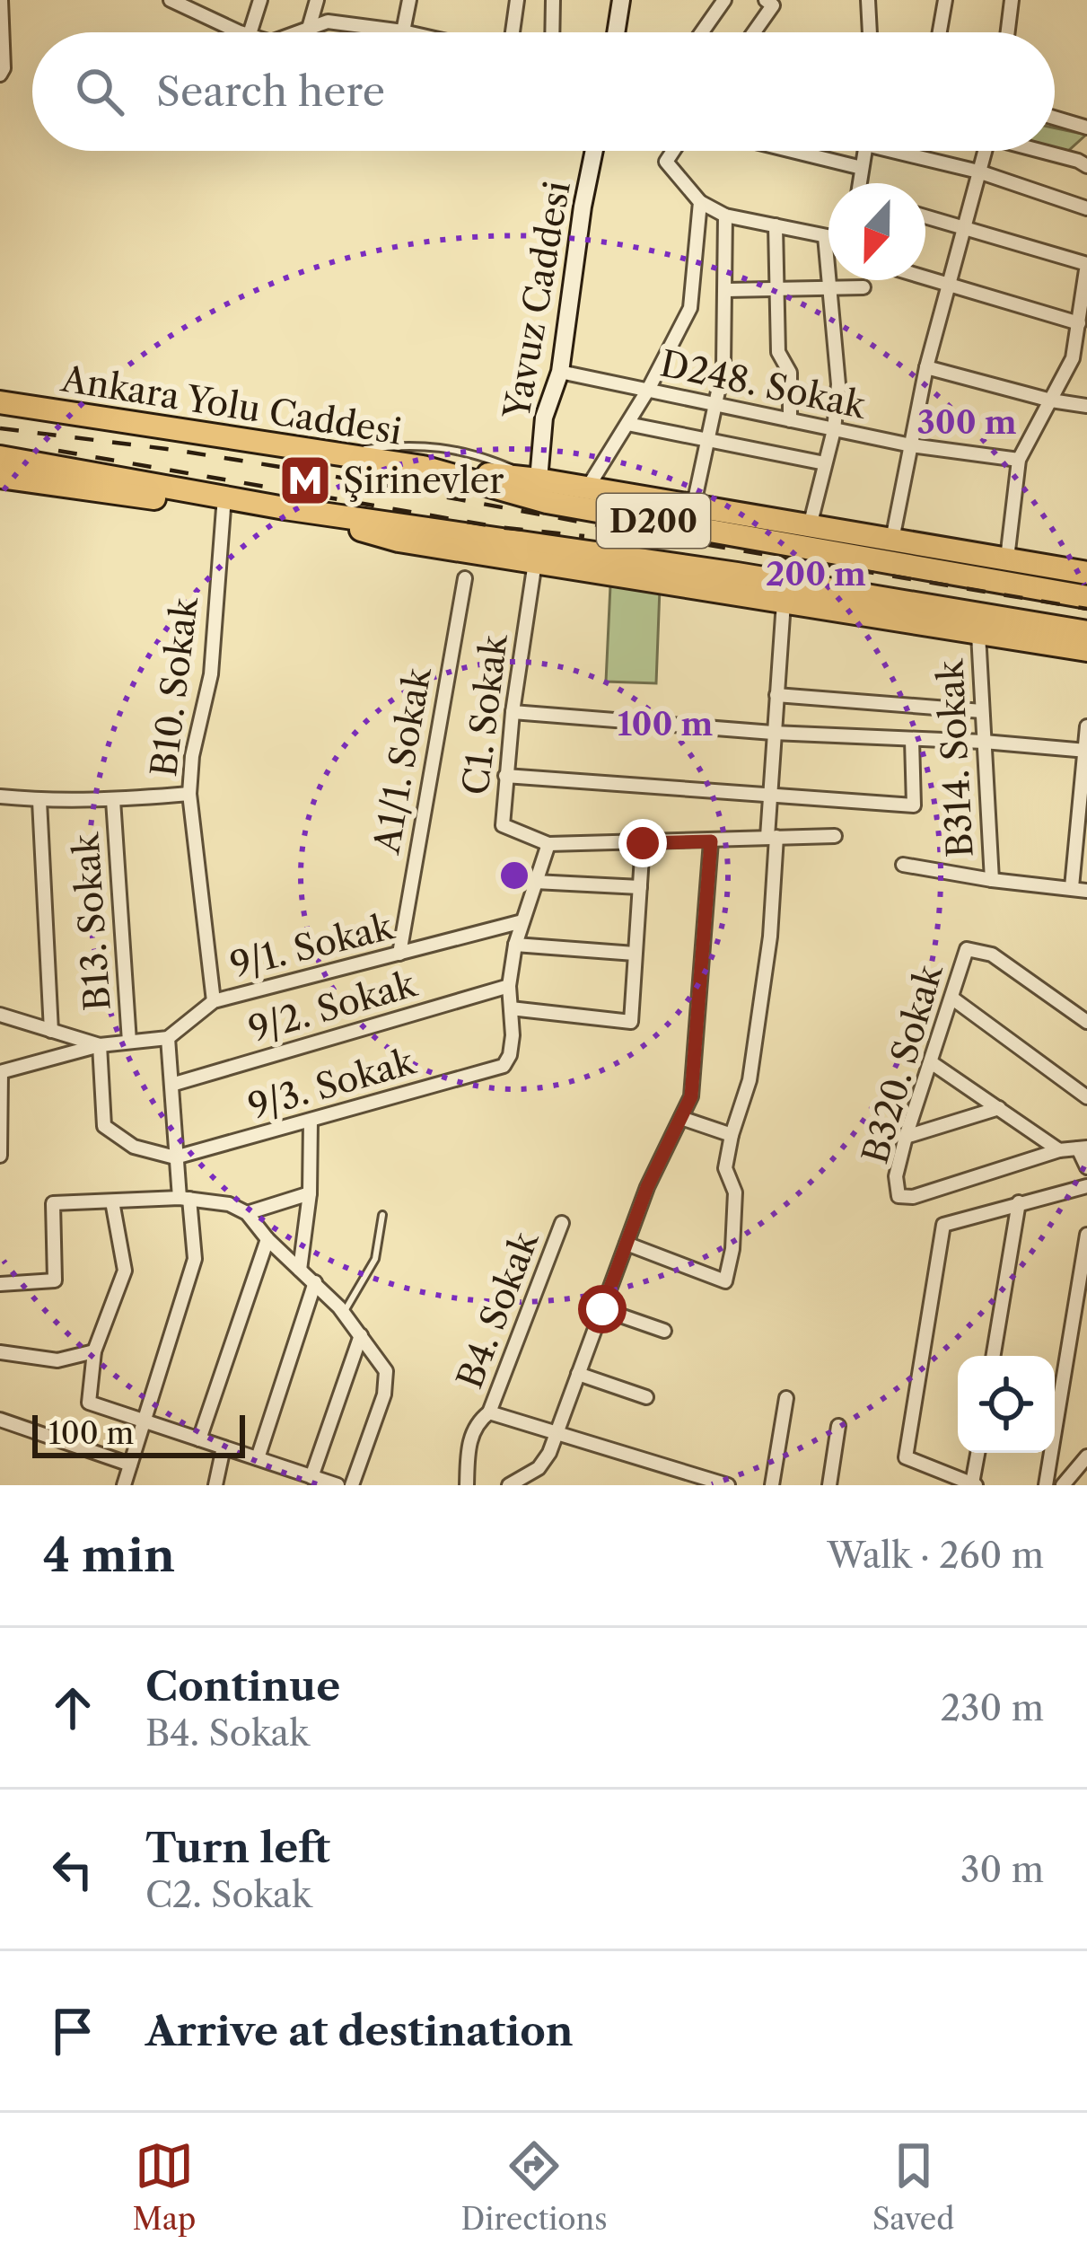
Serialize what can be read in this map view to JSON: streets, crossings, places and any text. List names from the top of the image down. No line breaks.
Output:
{"streets":{"highway":["Ankara Yolu Caddesi","D200"],"main road":["Yavuz Caddesi"],"street":["D248. Sokak","B10. Sokak","C1. Sokak","B314. Sokak","A1/1. Sokak","B13. Sokak","9/1. Sokak","9/2. Sokak","B320. Sokak","9/3. Sokak","B4. Sokak"]},"crossings":[["Yavuz Caddesi","D248. Sokak"],["B10. Sokak","9/1. Sokak"],["A1/1. Sokak","9/1. Sokak"]],"places":{"metro station":["Şirinevler"]},"scale_bar":"100 m","north":"bottom","page":{"search":"Search here","scale":"100 m","heading":["4 min","Walk · 260 m"],"list":[["Continue","B4. Sokak","230 m"],["Turn left","C2. Sokak","30 m"],"Arrive at destination"],"nav":["Map","Directions","Saved"]},"rings":["300 m","200 m","100 m"]}
